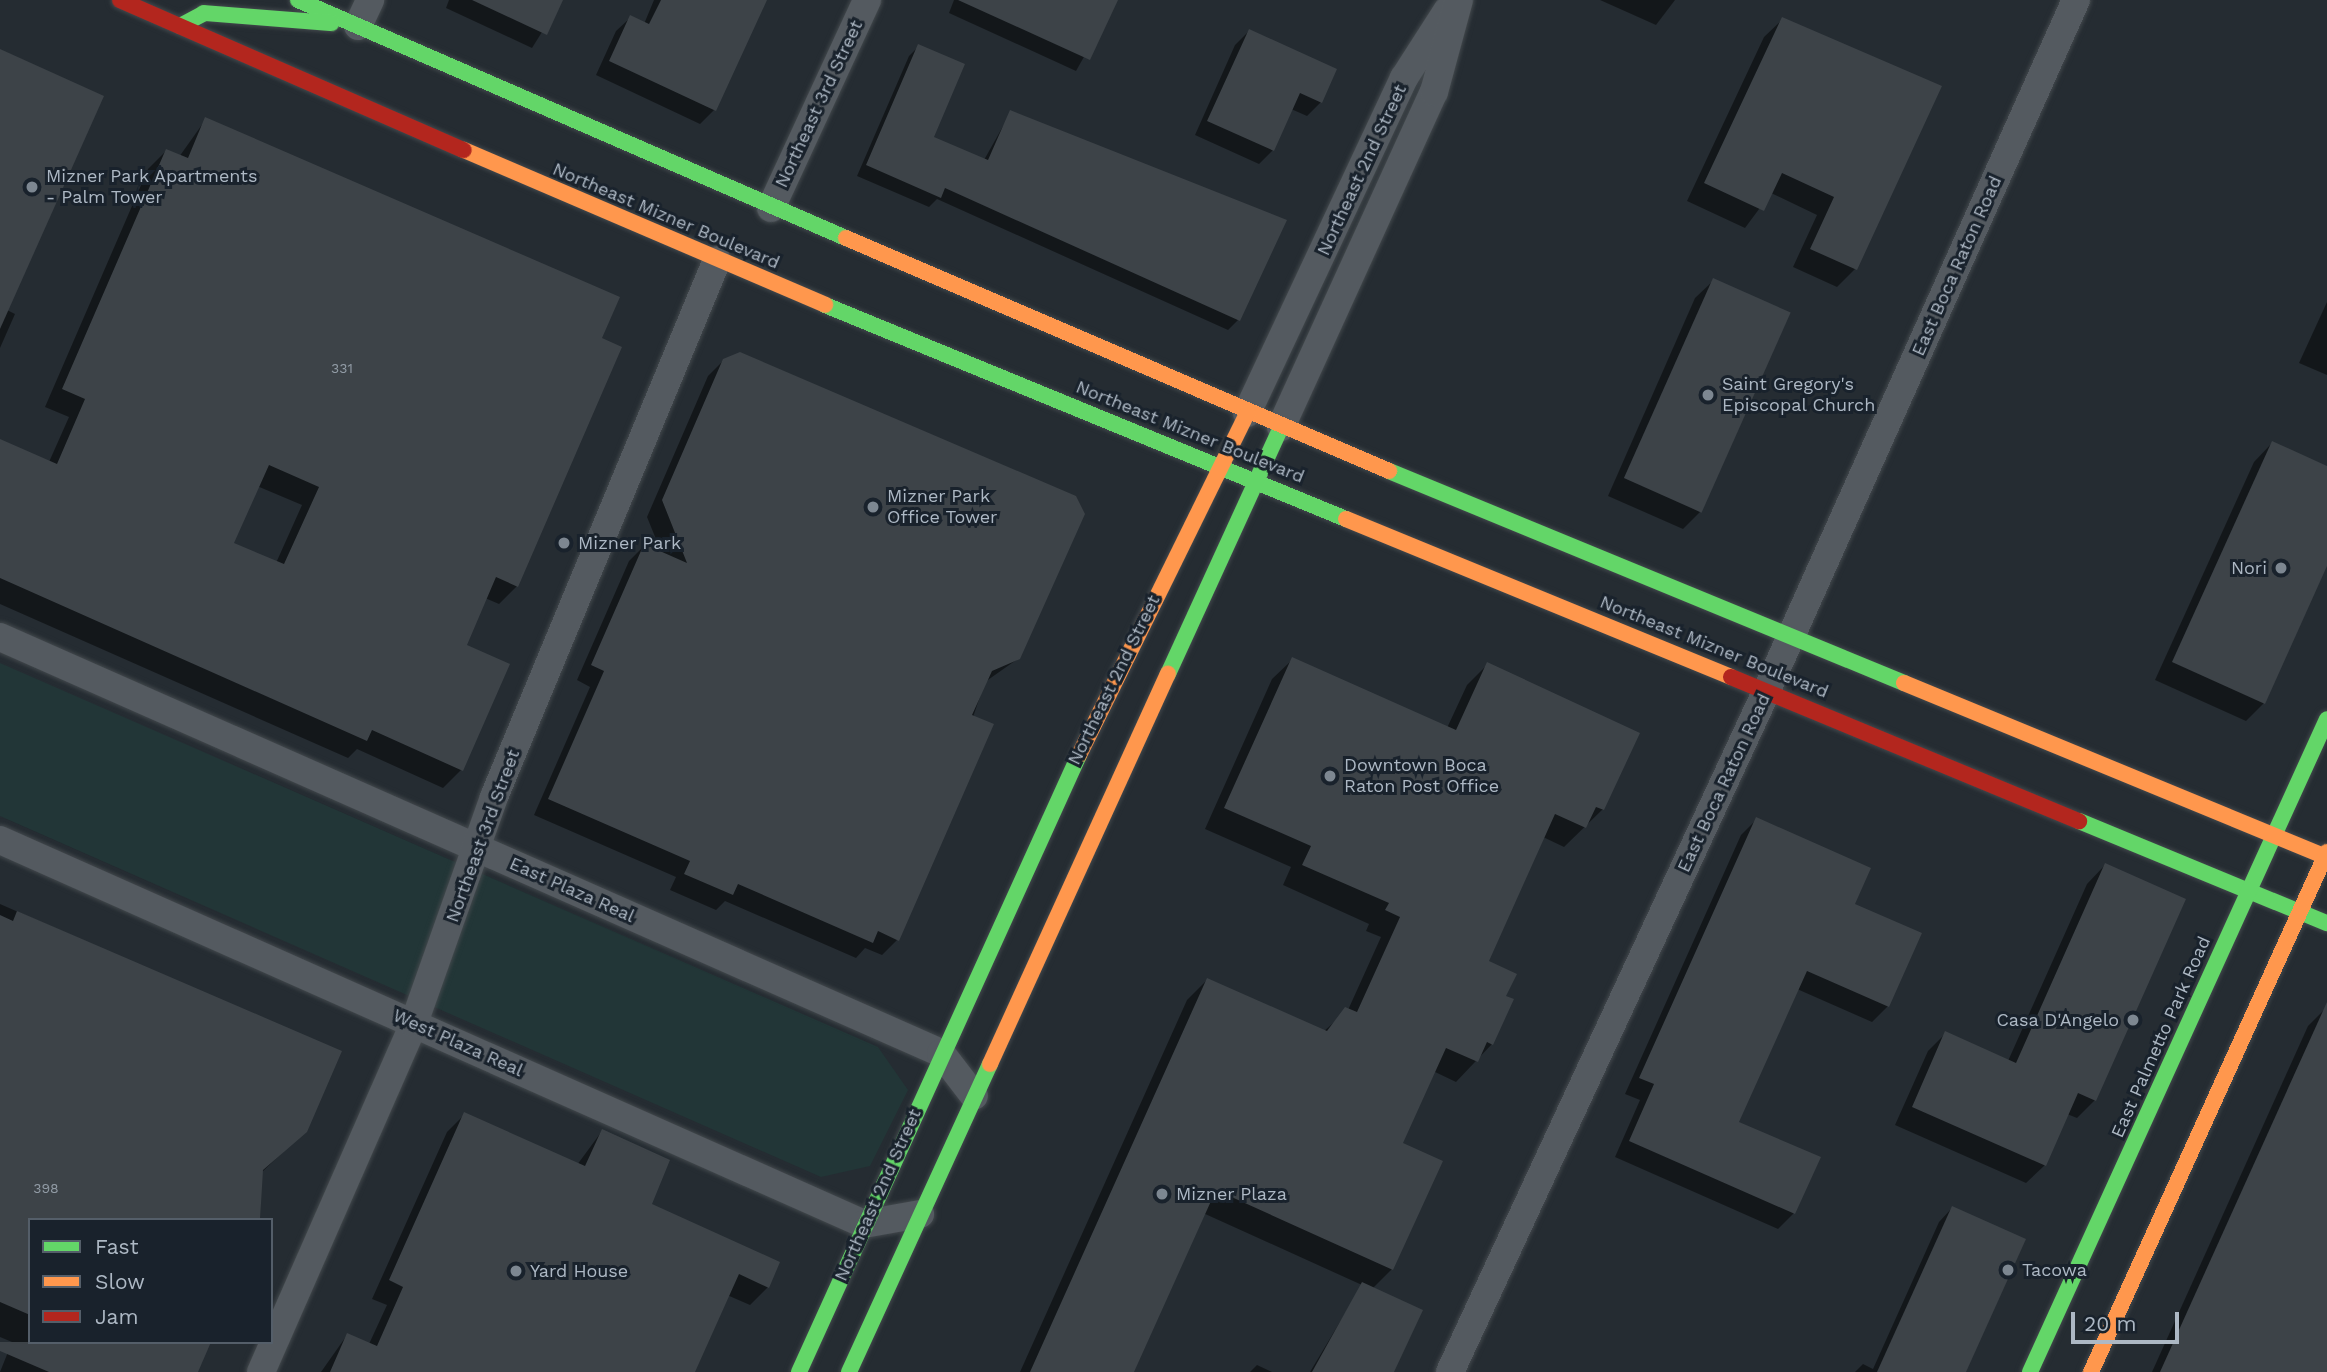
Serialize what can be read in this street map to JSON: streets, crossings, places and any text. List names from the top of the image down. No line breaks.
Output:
{"streets":{"main road":["Northeast 2nd Street","Northeast Mizner Boulevard","East Palmetto Park Road"],"street":["Northeast 3rd Street","East Boca Raton Road","East Plaza Real","West Plaza Real"]},"crossings":[["Northeast 3rd Street","Northeast Mizner Boulevard"],["Northeast 3rd Street","East Plaza Real"],["Northeast 3rd Street","West Plaza Real"],["Northeast 2nd Street","Northeast Mizner Boulevard"],["Northeast 2nd Street","East Plaza Real"],["Northeast 2nd Street","West Plaza Real"],["Northeast Mizner Boulevard","East Boca Raton Road"],["Northeast Mizner Boulevard","East Palmetto Park Road"]],"places":["Mizner Park Apartments - Palm Tower","Saint Gregory's Episcopal Church","Mizner Park Office Tower","Mizner Park","Nori","Downtown Boca Raton Post Office","Casa D'Angelo","Mizner Plaza","Tacowa","Yard House"],"house_numbers":["331","398"],"legend":["Fast","Slow","Jam"],"scale_bar":"20 m"}
